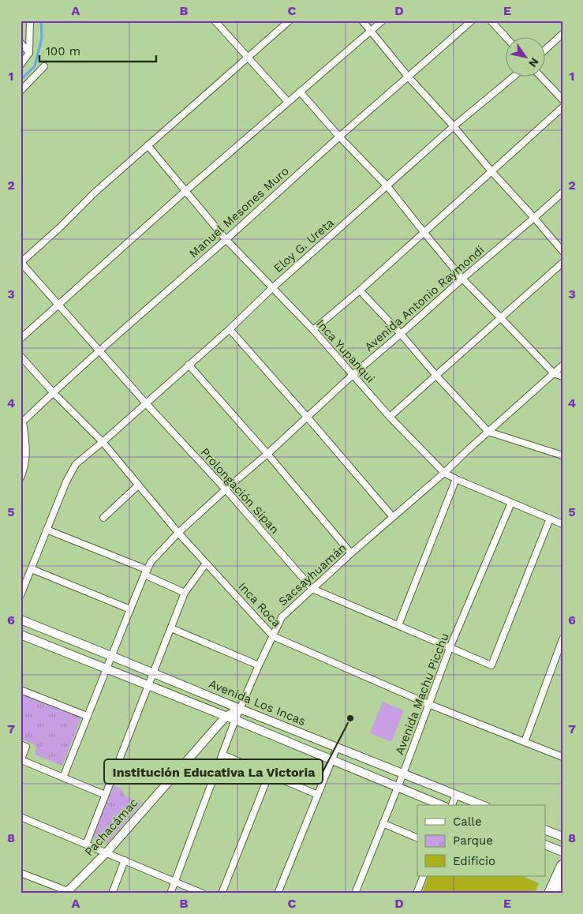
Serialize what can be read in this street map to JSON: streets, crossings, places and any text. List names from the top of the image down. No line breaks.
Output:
{"streets":{"street":["Manuel Mesones Muro","Eloy G. Ureta","Avenida Antonio Raymondi","Inca Yupanqui","Prolongación Sipan","Sacsayhuamán","Inca Roca","Avenida Machu Picchu","Avenida Los Incas","Pachacámac"]},"crossings":[["Manuel Mesones Muro","Inca Yupanqui"],["Manuel Mesones Muro","Prolongación Sipan"],["Manuel Mesones Muro","Inca Roca"],["Eloy G. Ureta","Inca Yupanqui"],["Eloy G. Ureta","Prolongación Sipan"],["Eloy G. Ureta","Inca Roca"],["Avenida Antonio Raymondi","Inca Yupanqui"],["Avenida Antonio Raymondi","Prolongación Sipan"],["Avenida Antonio Raymondi","Inca Roca"],["Avenida Antonio Raymondi","Avenida Los Incas"],["Inca Yupanqui","Prolongación Sipan"],["Inca Yupanqui","Sacsayhuamán"],["Inca Yupanqui","Avenida Machu Picchu"],["Prolongación Sipan","Sacsayhuamán"],["Prolongación Sipan","Avenida Machu Picchu"],["Sacsayhuamán","Inca Roca"],["Sacsayhuamán","Avenida Los Incas"],["Sacsayhuamán","Pachacámac"],["Inca Roca","Avenida Machu Picchu"],["Avenida Machu Picchu","Avenida Los Incas"],["Avenida Los Incas","Pachacámac"]],"places":["Institución Educativa La Victoria"],"legend":["Calle","Parque","Edificio"],"scale_bar":"100 m","north":"bottom right","grid":{"columns":["A","B","C","D","E"],"rows":["1","2","3","4","5","6","7","8"]}}
